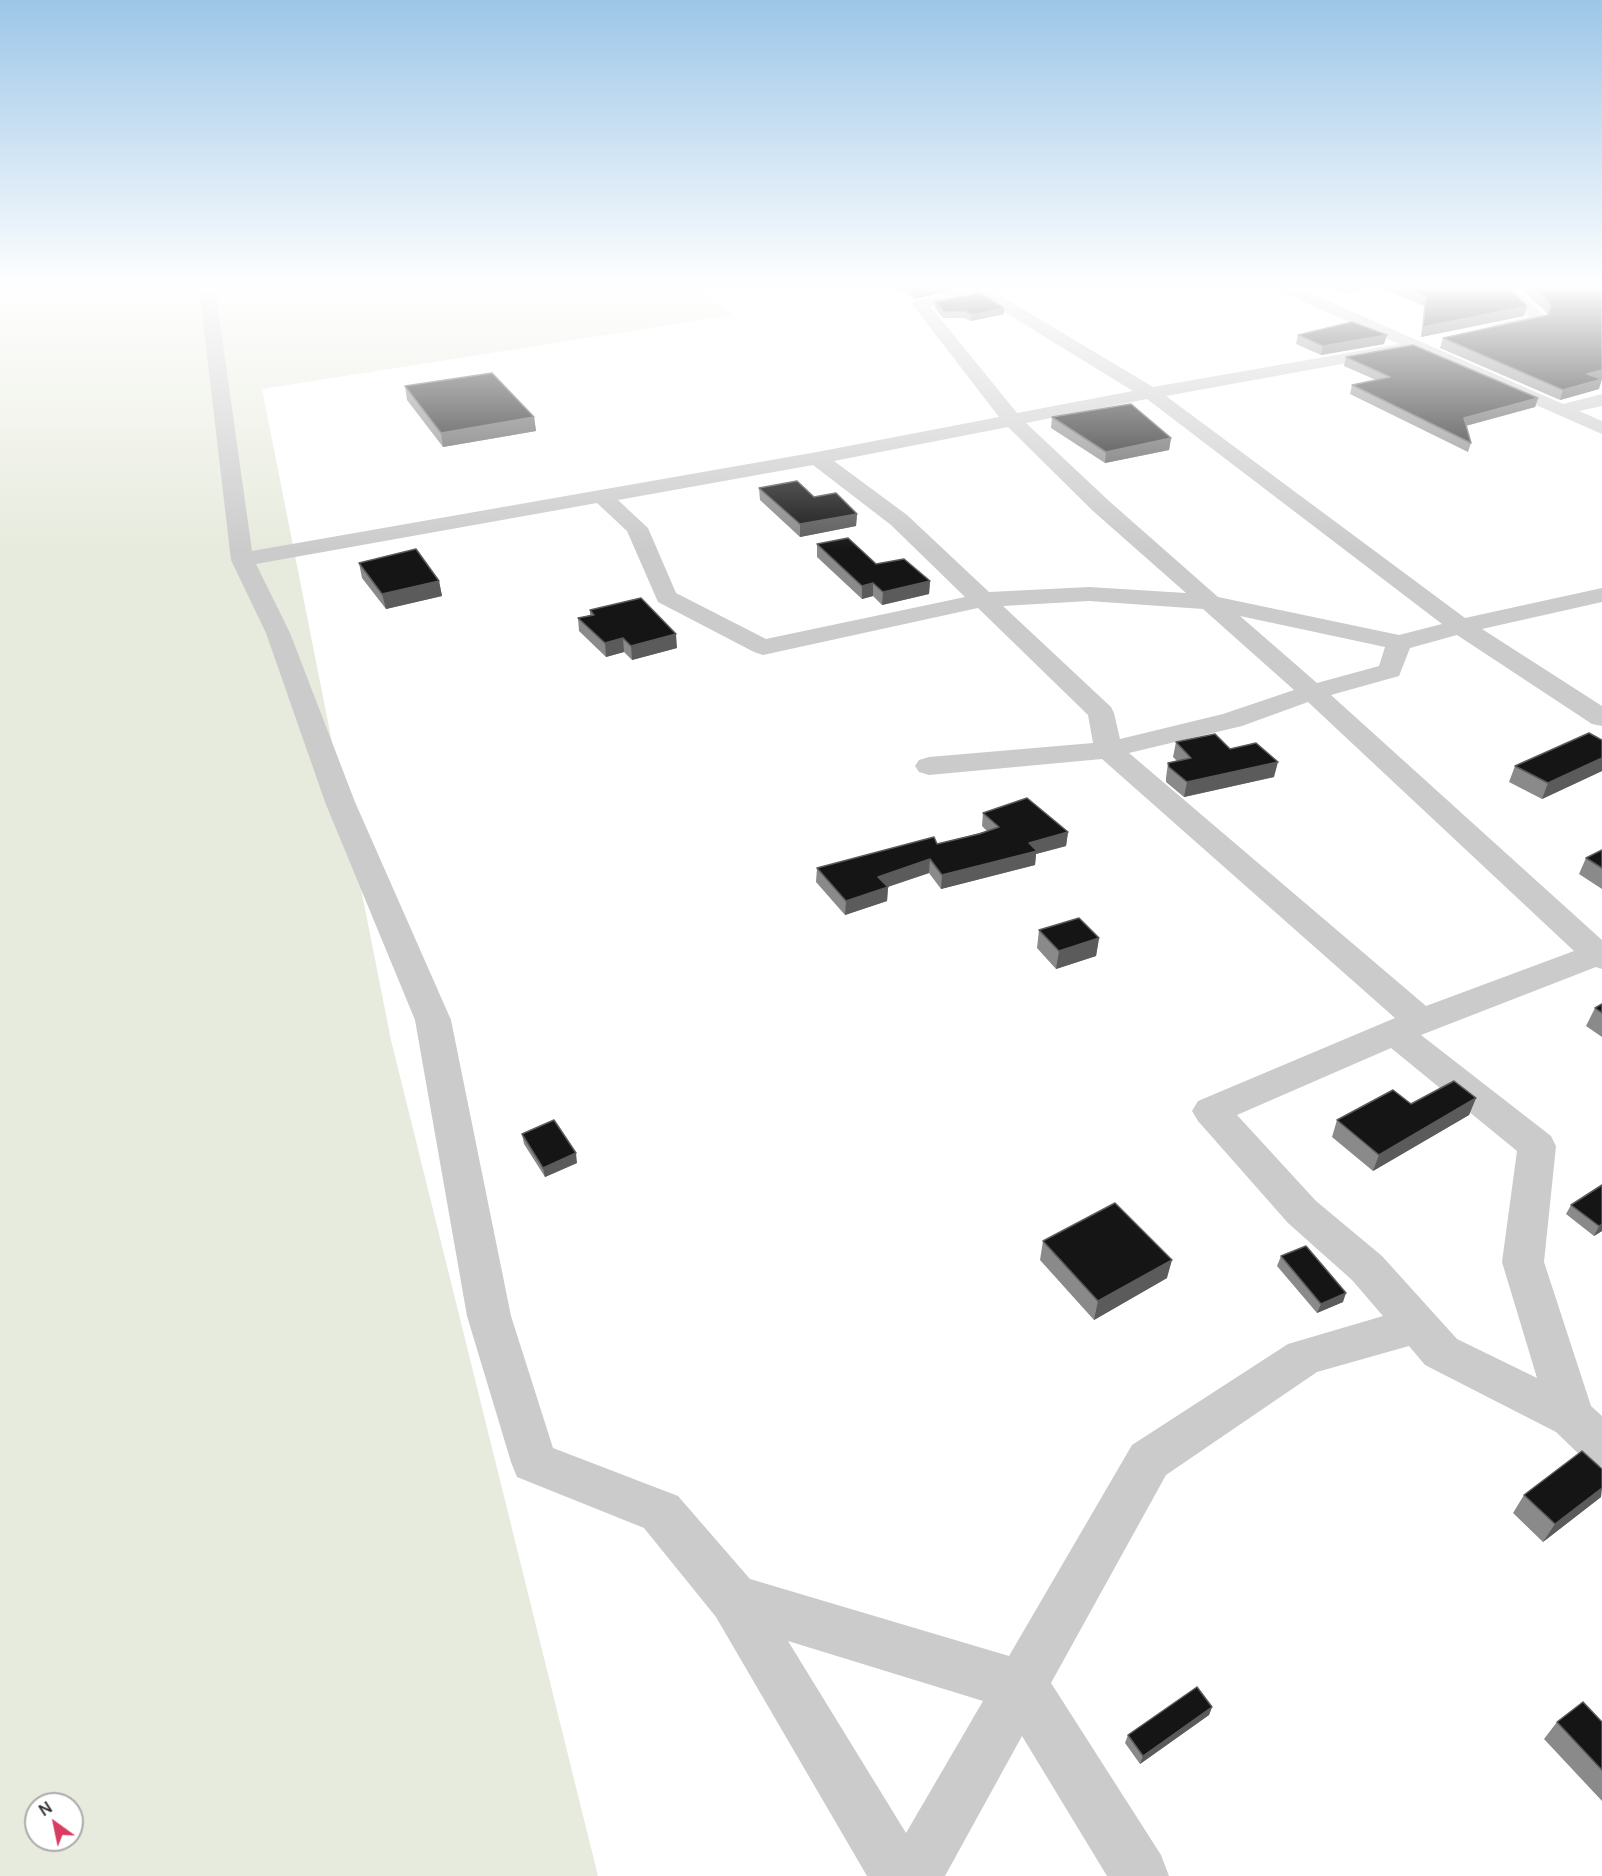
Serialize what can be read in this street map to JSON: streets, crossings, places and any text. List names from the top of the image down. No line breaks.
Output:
{"north":"top left"}
